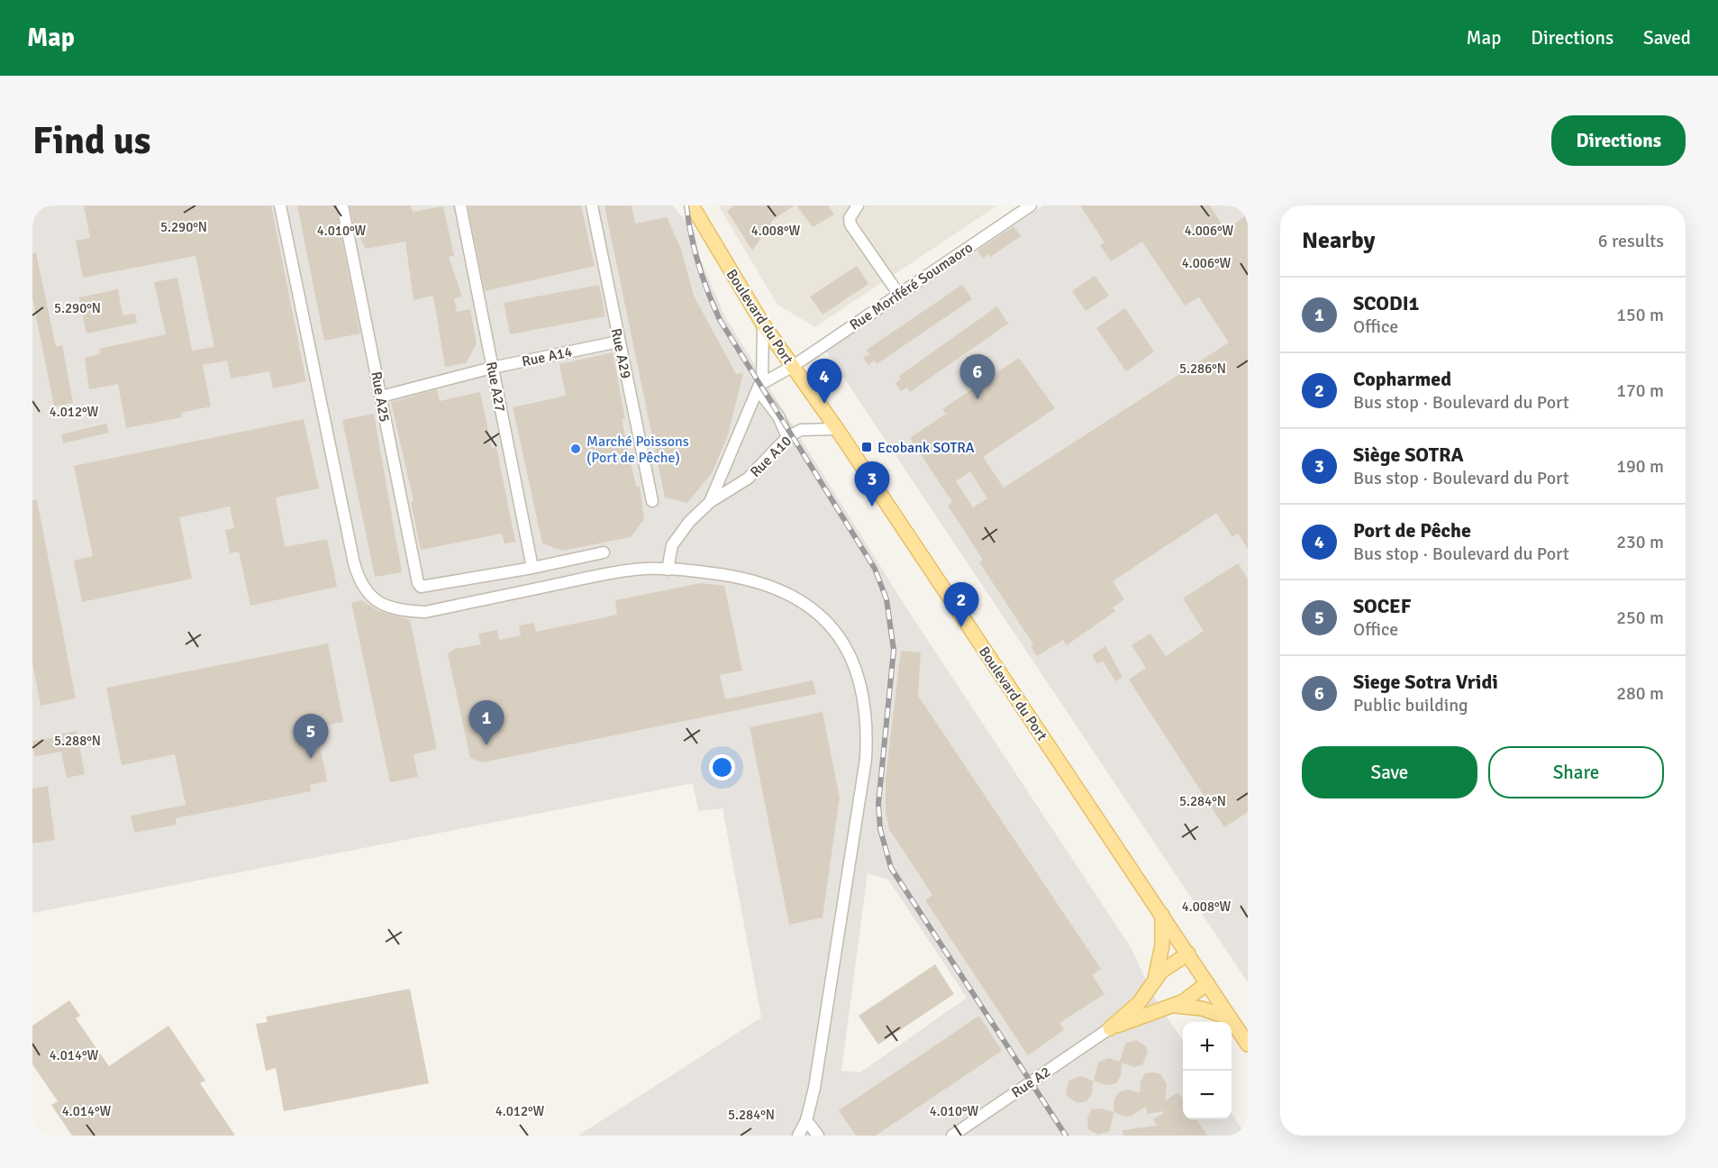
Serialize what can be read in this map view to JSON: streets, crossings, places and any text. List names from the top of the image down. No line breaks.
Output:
{"streets":{"main road":["Boulevard du Port"],"street":["Rue Moriféré Soumaoro","Rue A29","Rue A14","Rue A27","Rue A25","Rue A10","Rue A2"]},"crossings":[["Rue Moriféré Soumaoro","Boulevard du Port"],["Boulevard du Port","Rue A10"],["Rue A29","Rue A14"],["Rue A14","Rue A27"],["Rue A14","Rue A25"],["Rue A27","Rue A25"]],"places":{"transit":["Ecobank SOTRA"],"other":["Marché Poissons (Port de Pêche)"]},"page":{"header":"Map","nav":["Map","Directions","Saved"],"buttons":["Directions",["Save","Share"]],"title":"Find us","heading":["Nearby","6 results"],"list":[{"mark":"1","name":"SCODI1","note":"Office","value":"150 m"},{"mark":"2","name":"Copharmed","note":"Bus stop · Boulevard du Port","value":"170 m"},{"mark":"3","name":"Siège SOTRA","note":"Bus stop · Boulevard du Port","value":"190 m"},{"mark":"4","name":"Port de Pêche","note":"Bus stop · Boulevard du Port","value":"230 m"},{"mark":"5","name":"SOCEF","note":"Office","value":"250 m"},{"mark":"6","name":"Siege Sotra Vridi","note":"Public building","value":"280 m"}],"pins":["6","4","3","2","1","5"],"map_buttons":["+","−"]},"coordinates":["5.290°N","4.010°W","4.008°W","4.006°W","5.286°N","4.012°W","5.288°N","5.284°N","4.014°W"]}
